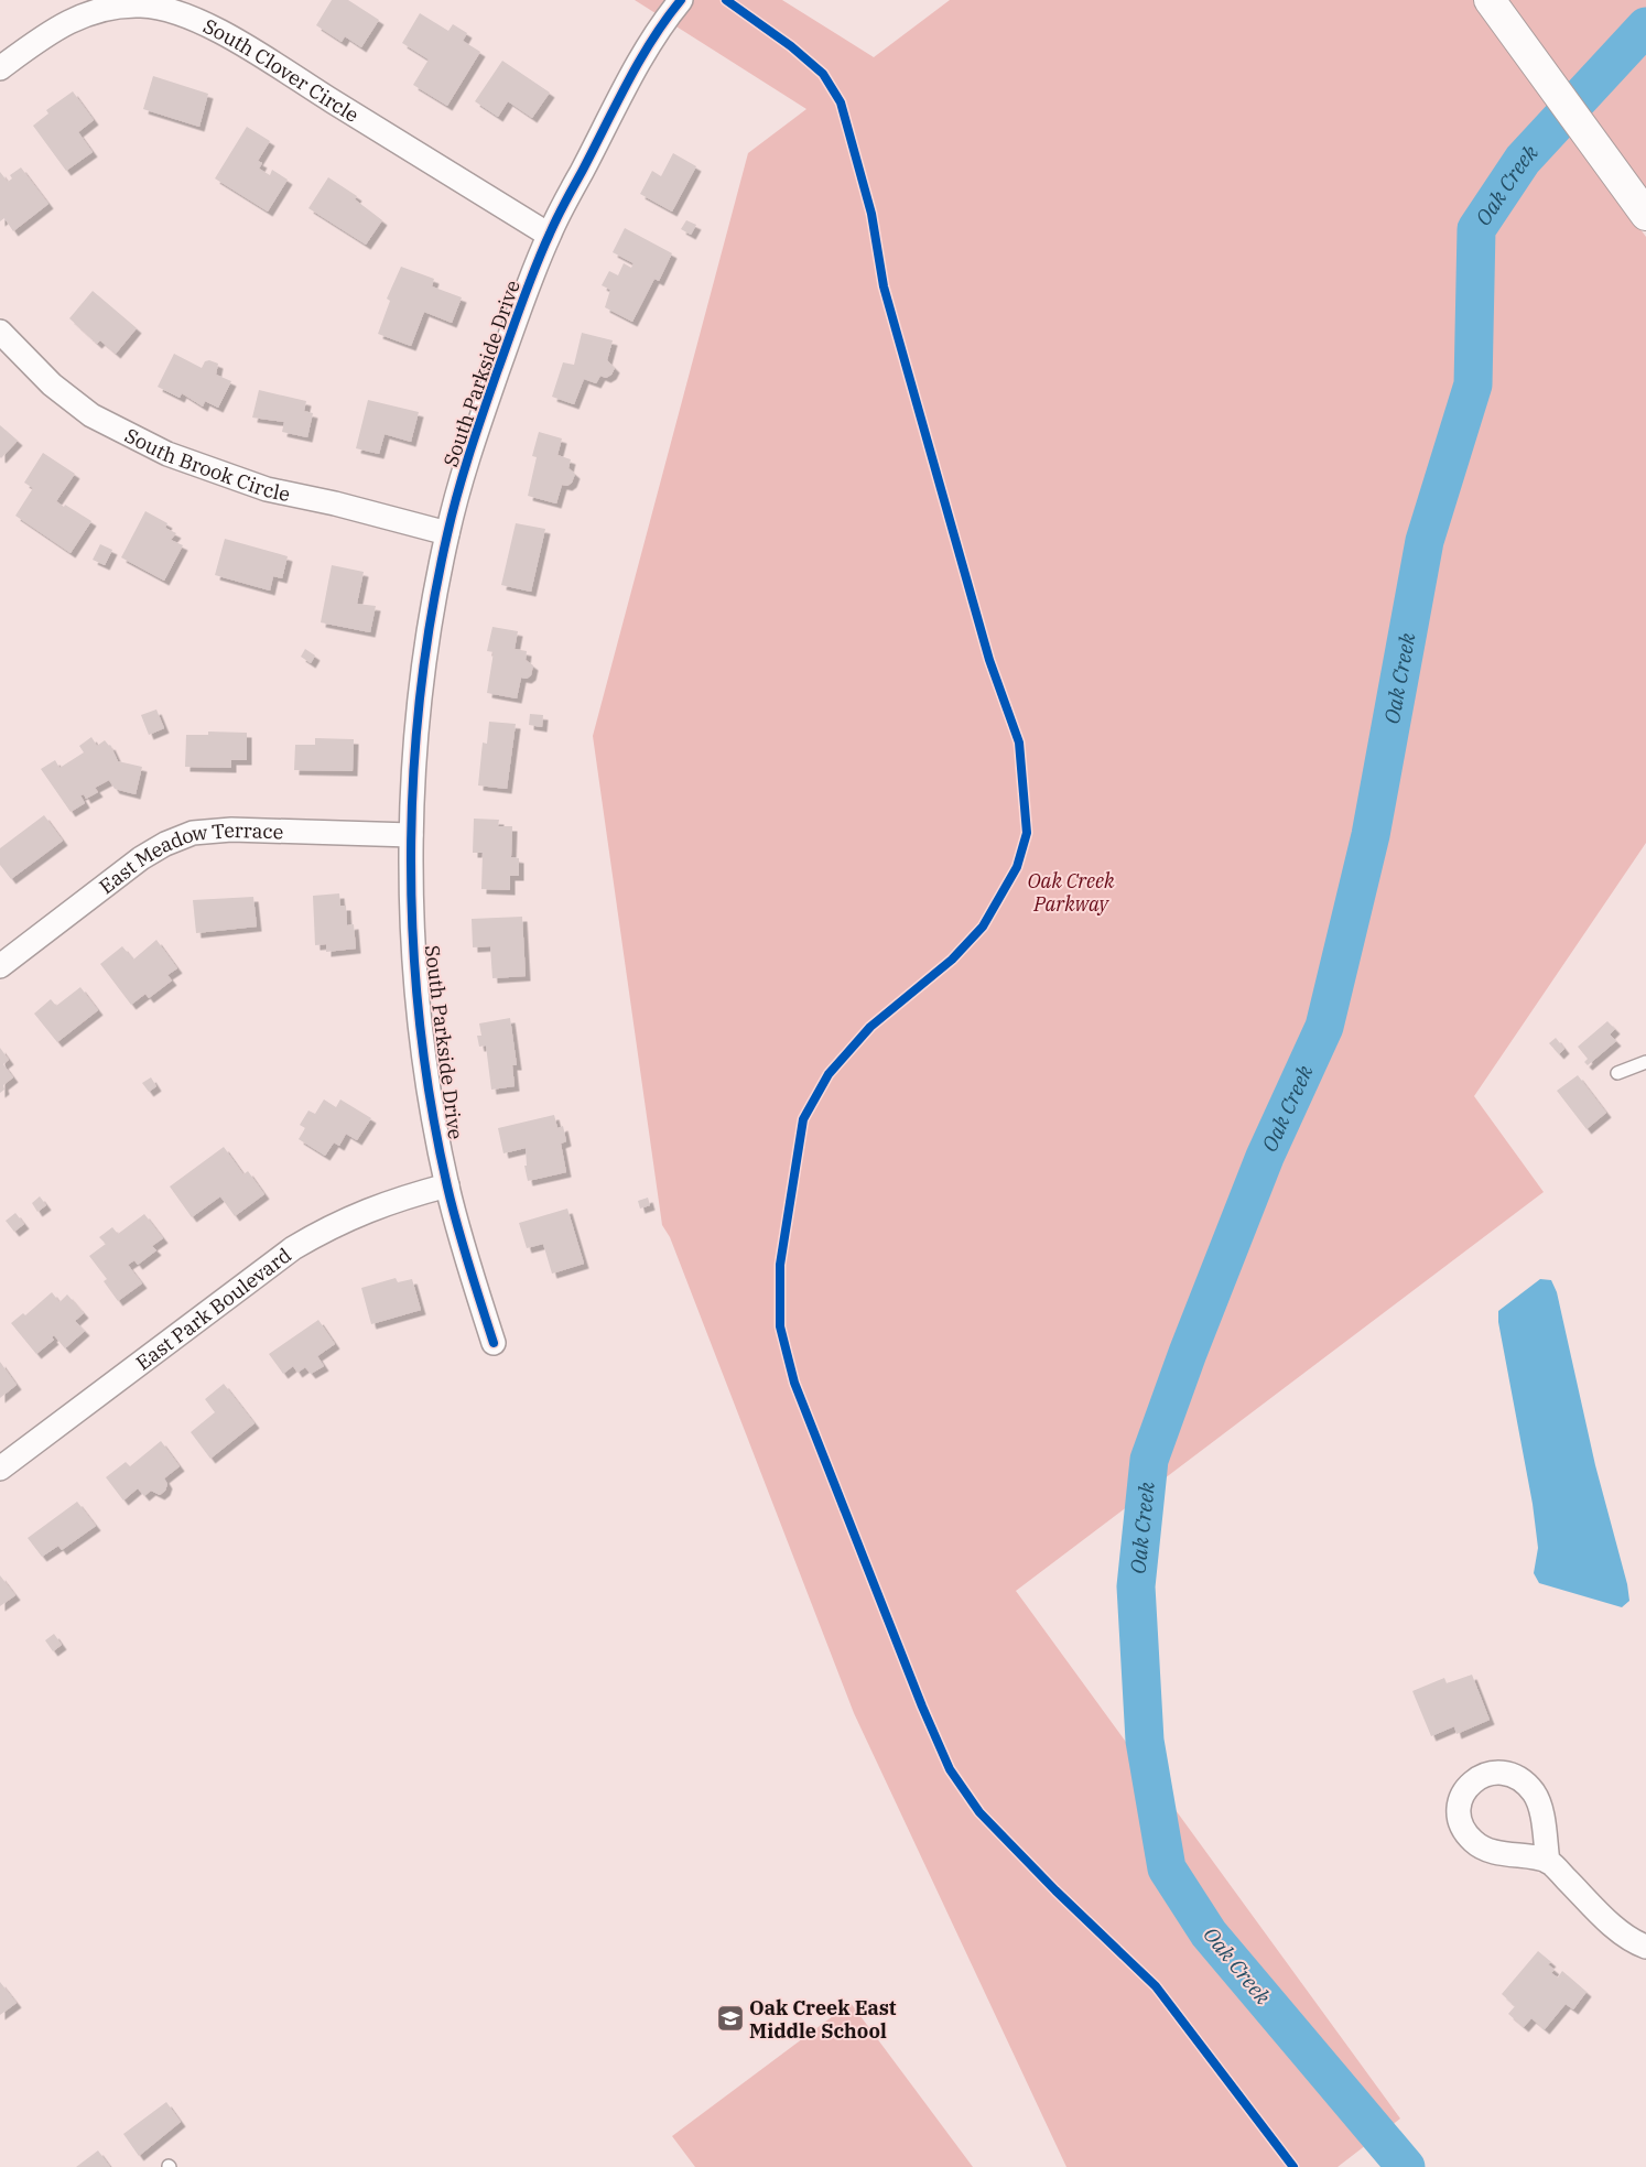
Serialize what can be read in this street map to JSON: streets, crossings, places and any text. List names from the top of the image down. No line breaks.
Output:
{"streets":{"street":["South Clover Circle","South Parkside Drive","South Brook Circle","East Meadow Terrace","East Park Boulevard"]},"crossings":[["South Clover Circle","South Parkside Drive"],["South Parkside Drive","South Brook Circle"],["South Parkside Drive","East Meadow Terrace"],["South Parkside Drive","East Park Boulevard"]],"water":["Oak Creek"],"parks":["Oak Creek Parkway"],"places":{"school or university":["Oak Creek East Middle School"]}}
